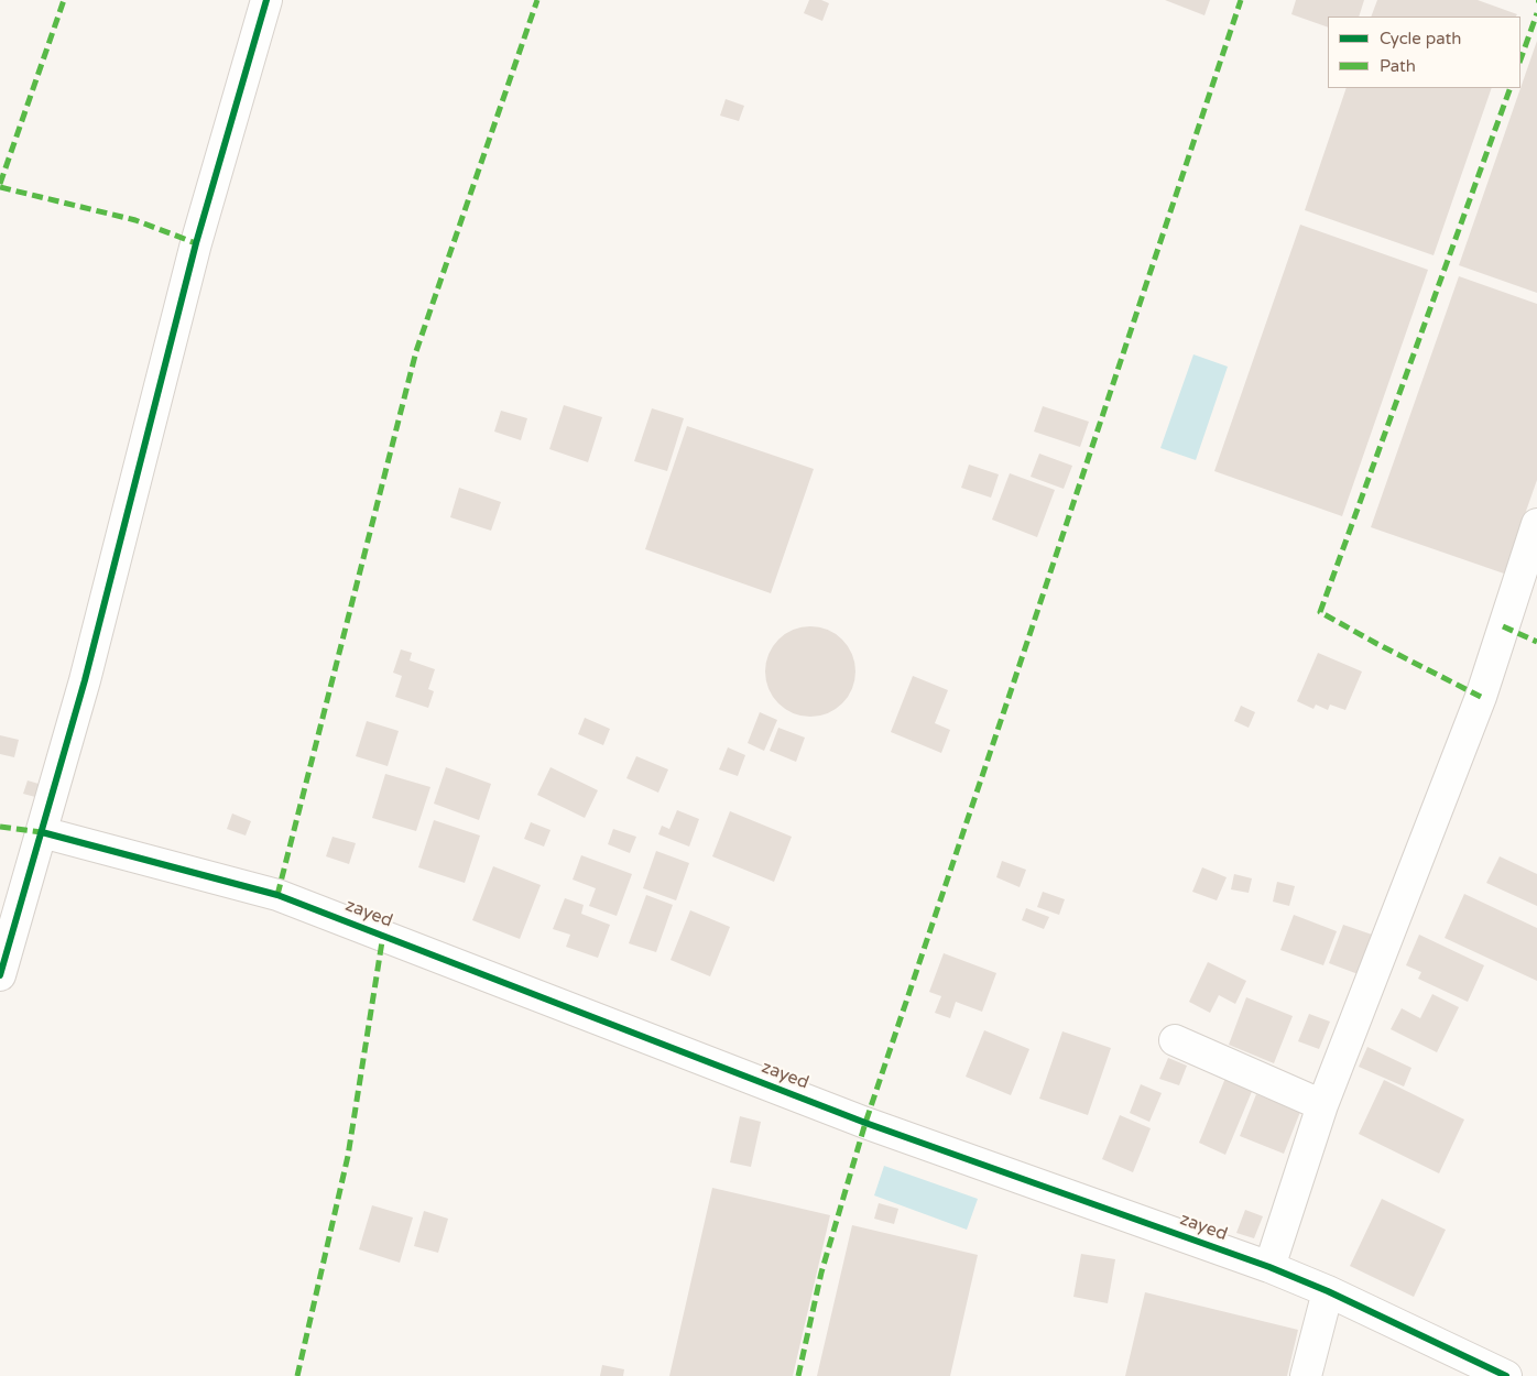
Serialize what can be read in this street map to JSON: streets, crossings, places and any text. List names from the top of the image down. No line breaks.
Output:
{"streets":{"street":["zayed"]},"legend":["Cycle path","Path"]}
